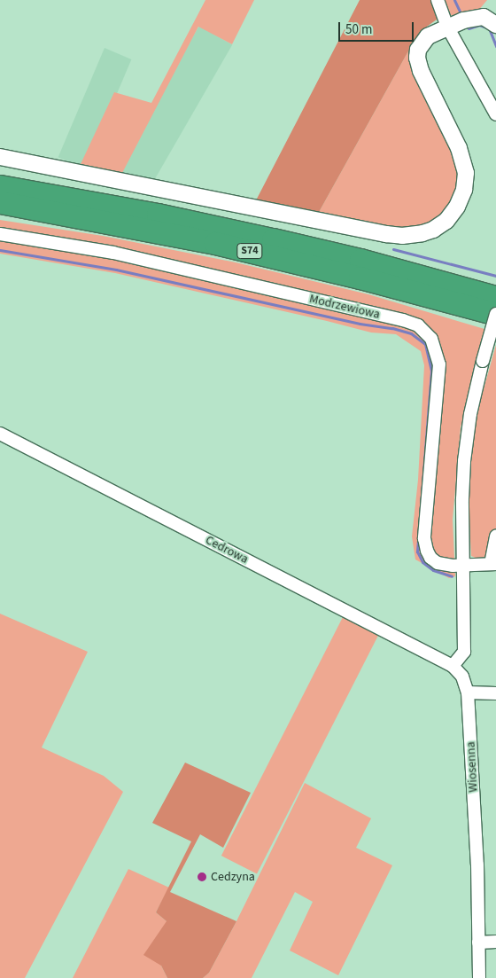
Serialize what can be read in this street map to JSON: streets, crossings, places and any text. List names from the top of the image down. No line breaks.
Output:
{"streets":{"highway":["S74"],"street":["Modrzewiowa","Cedrowa","Wiosenna"]},"crossings":[["Cedrowa","Wiosenna"]],"places":["Cedzyna"],"scale_bar":"50 m"}
